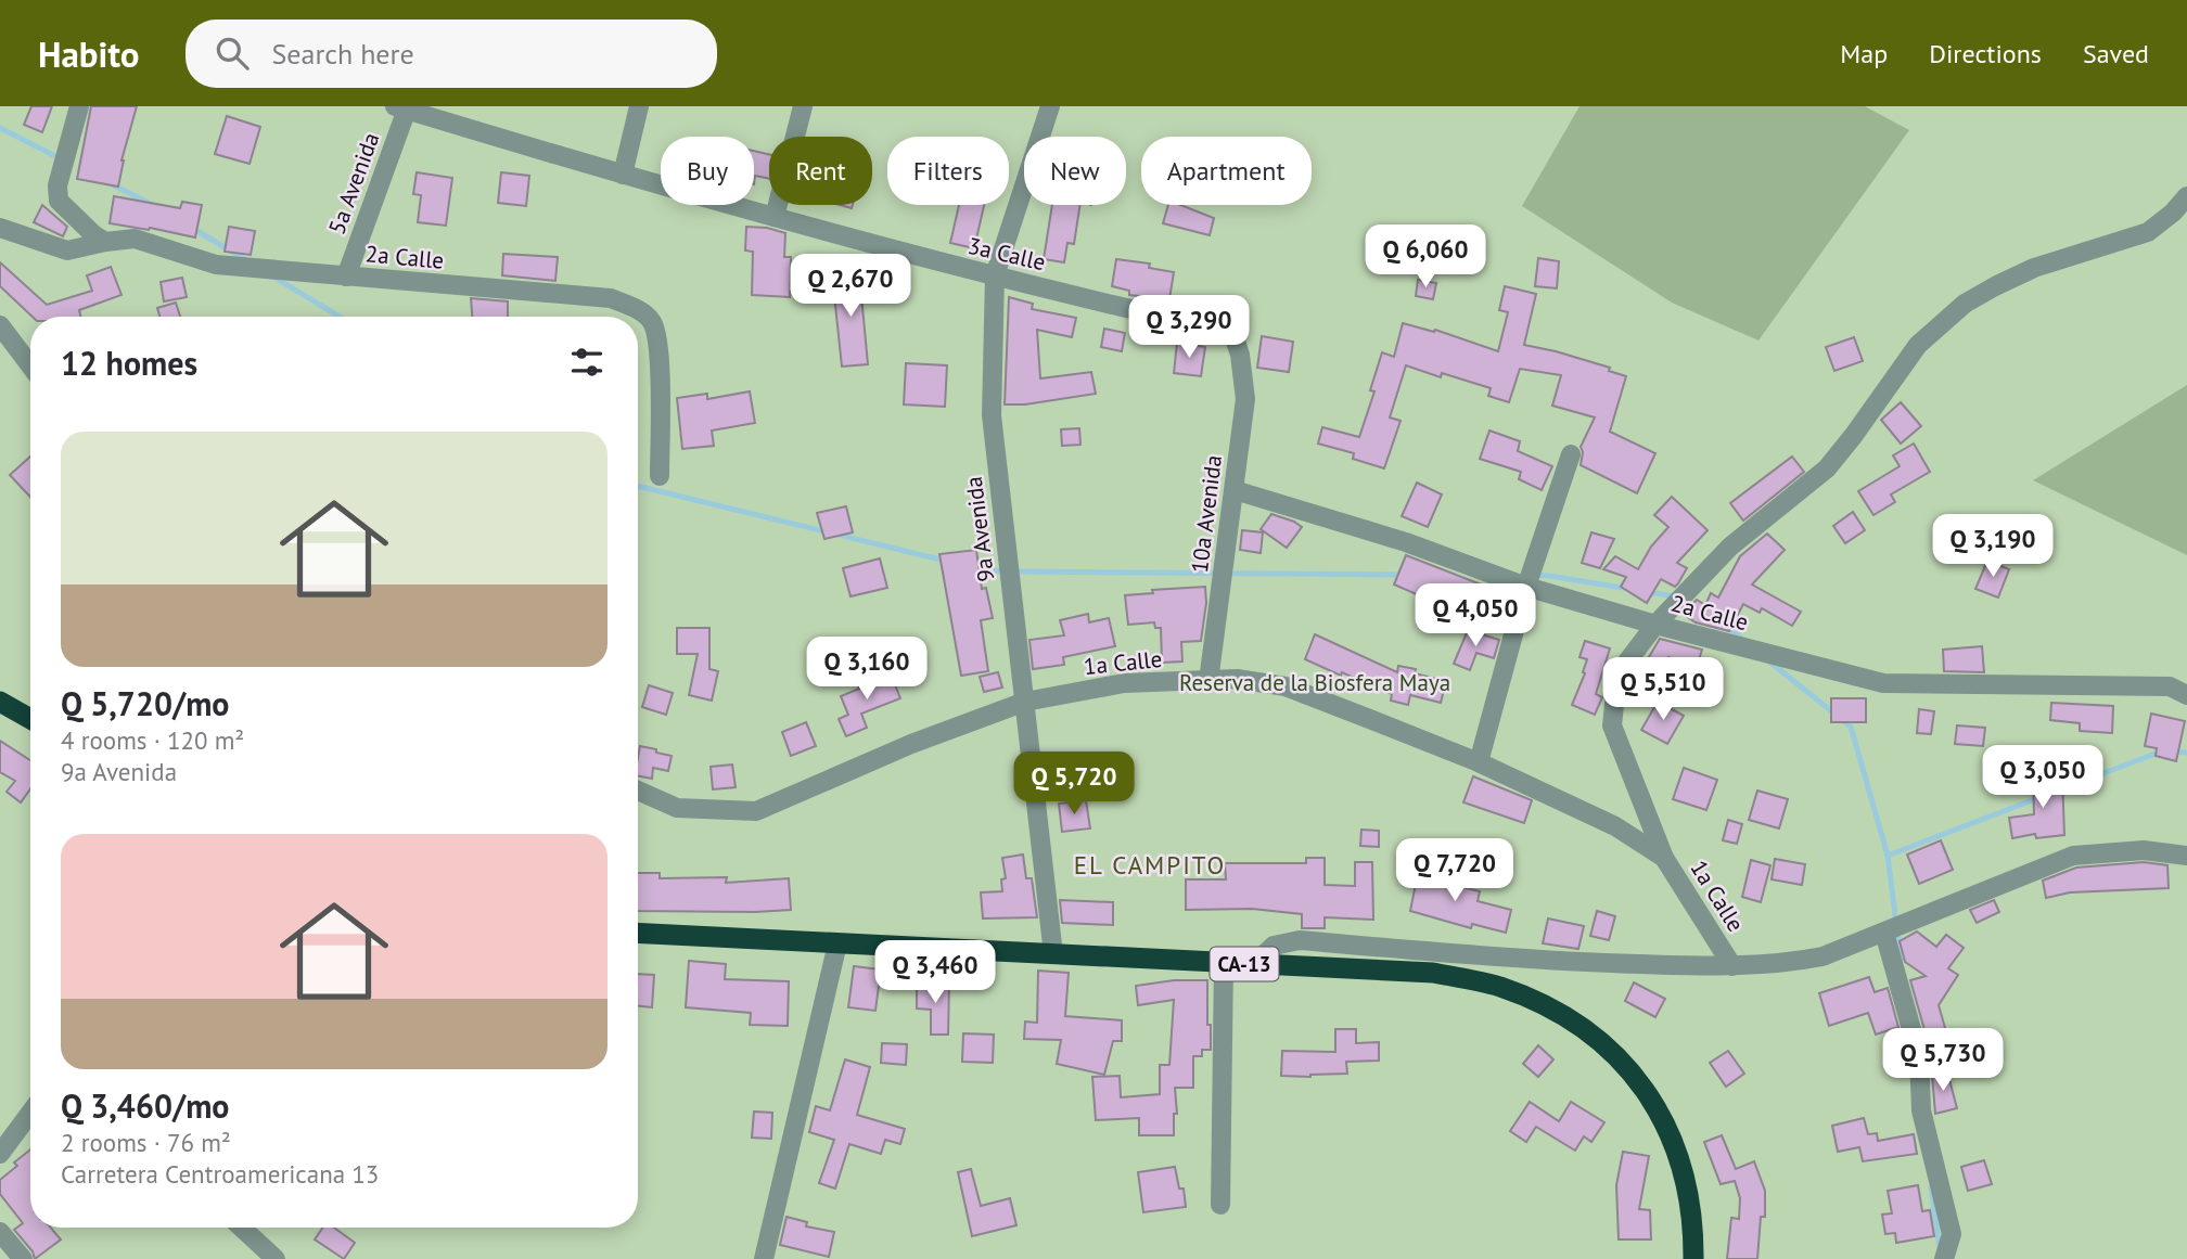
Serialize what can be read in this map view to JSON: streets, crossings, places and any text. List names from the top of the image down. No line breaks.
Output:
{"streets":{"highway":["CA-13"],"street":["5a Avenida","3a Calle","2a Calle","10a Avenida","9a Avenida","1a Calle"]},"crossings":[["5a Avenida","3a Calle"],["5a Avenida","2a Calle"],["3a Calle","10a Avenida"],["3a Calle","9a Avenida"],["2a Calle","10a Avenida"],["10a Avenida","1a Calle"],["9a Avenida","1a Calle"],["9a Avenida","CA-13"],["1a Calle","CA-13"]],"districts":["EL CAMPITO"],"parks":["Reserva de la Biosfera Maya"],"page":{"header":"Habito","search":"Search here","nav":["Map","Directions","Saved"],"chip":["Buy","Rent","Filters","New","Apartment"],"price":["Q 6,060","Q 2,670","Q 3,290","Q 3,190","Q 4,050","Q 3,160","Q 5,510","Q 3,050","Q 5,720","Q 7,720","Q 3,460","Q 5,730"],"heading":"12 homes","list":[{"name":"Q 5,720/mo","note":"4 rooms · 120 m² · 9a Avenida"},{"name":"Q 3,460/mo","note":"2 rooms · 76 m² · Carretera Centroamericana 13"}]}}
